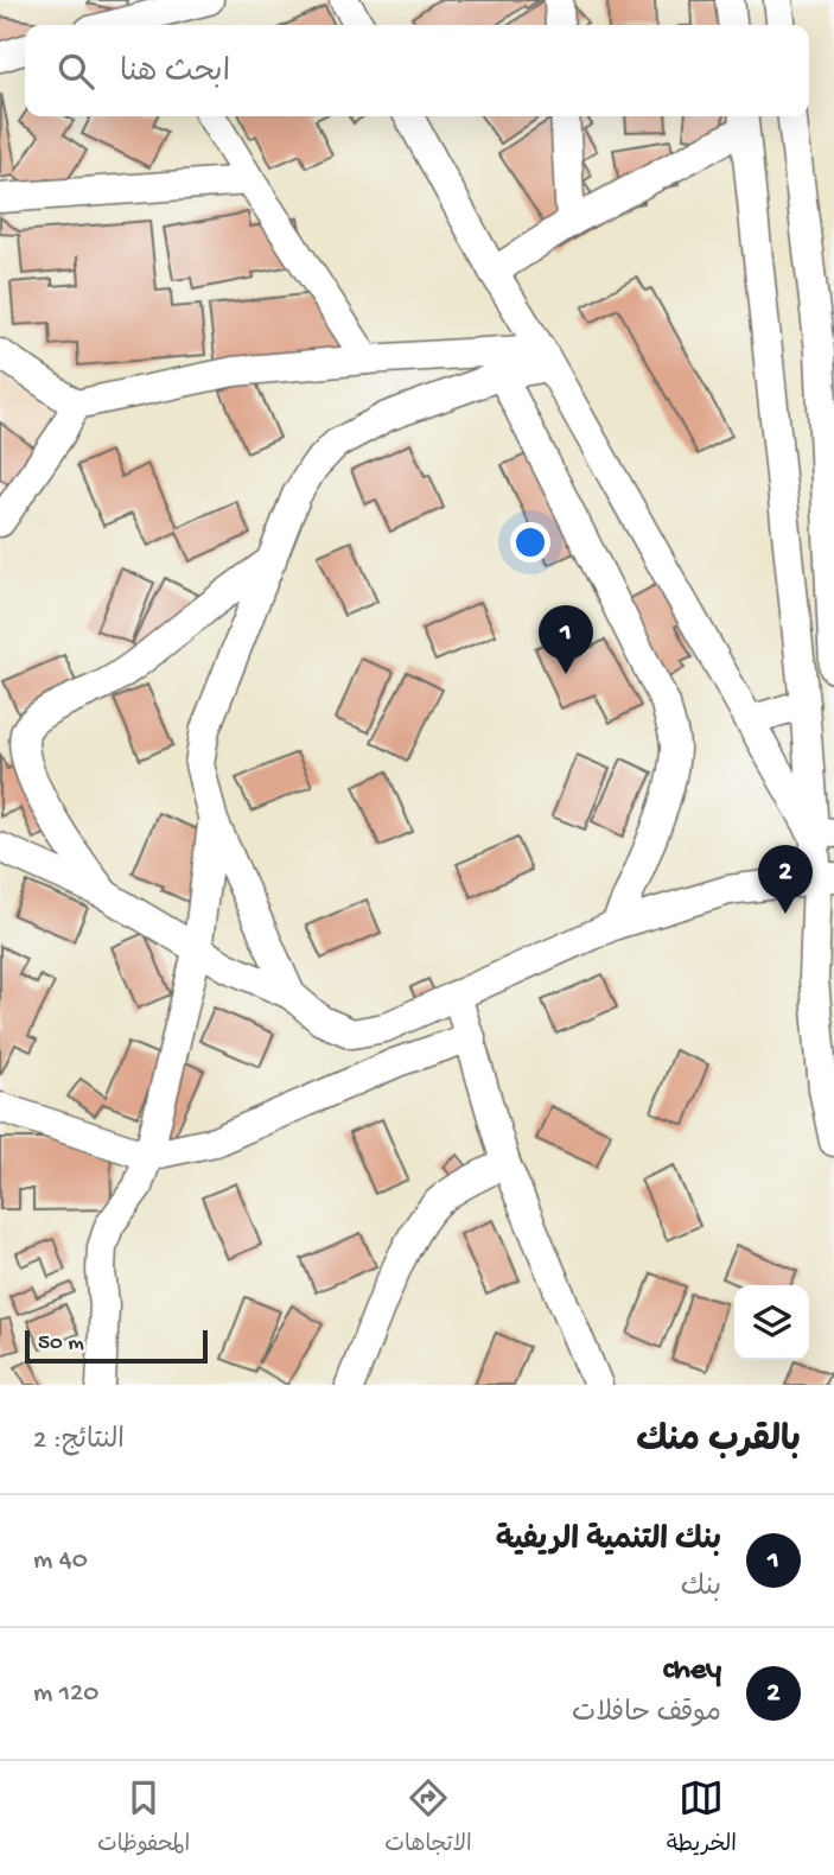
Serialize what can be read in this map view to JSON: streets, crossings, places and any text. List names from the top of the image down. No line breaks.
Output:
{"scale_bar":"50 m","page":{"search":"ابحث هنا","pins":["1","2"],"scale":"50 m","heading":["بالقرب منك","النتائج: 2"],"list":[{"mark":"1","name":"بنك التنمية الريفية","note":"بنك","value":"40 m"},{"mark":"2","name":"chey","note":"موقف حافلات","value":"120 m"}],"nav":["الخريطة","الاتجاهات","المحفوظات"]}}
